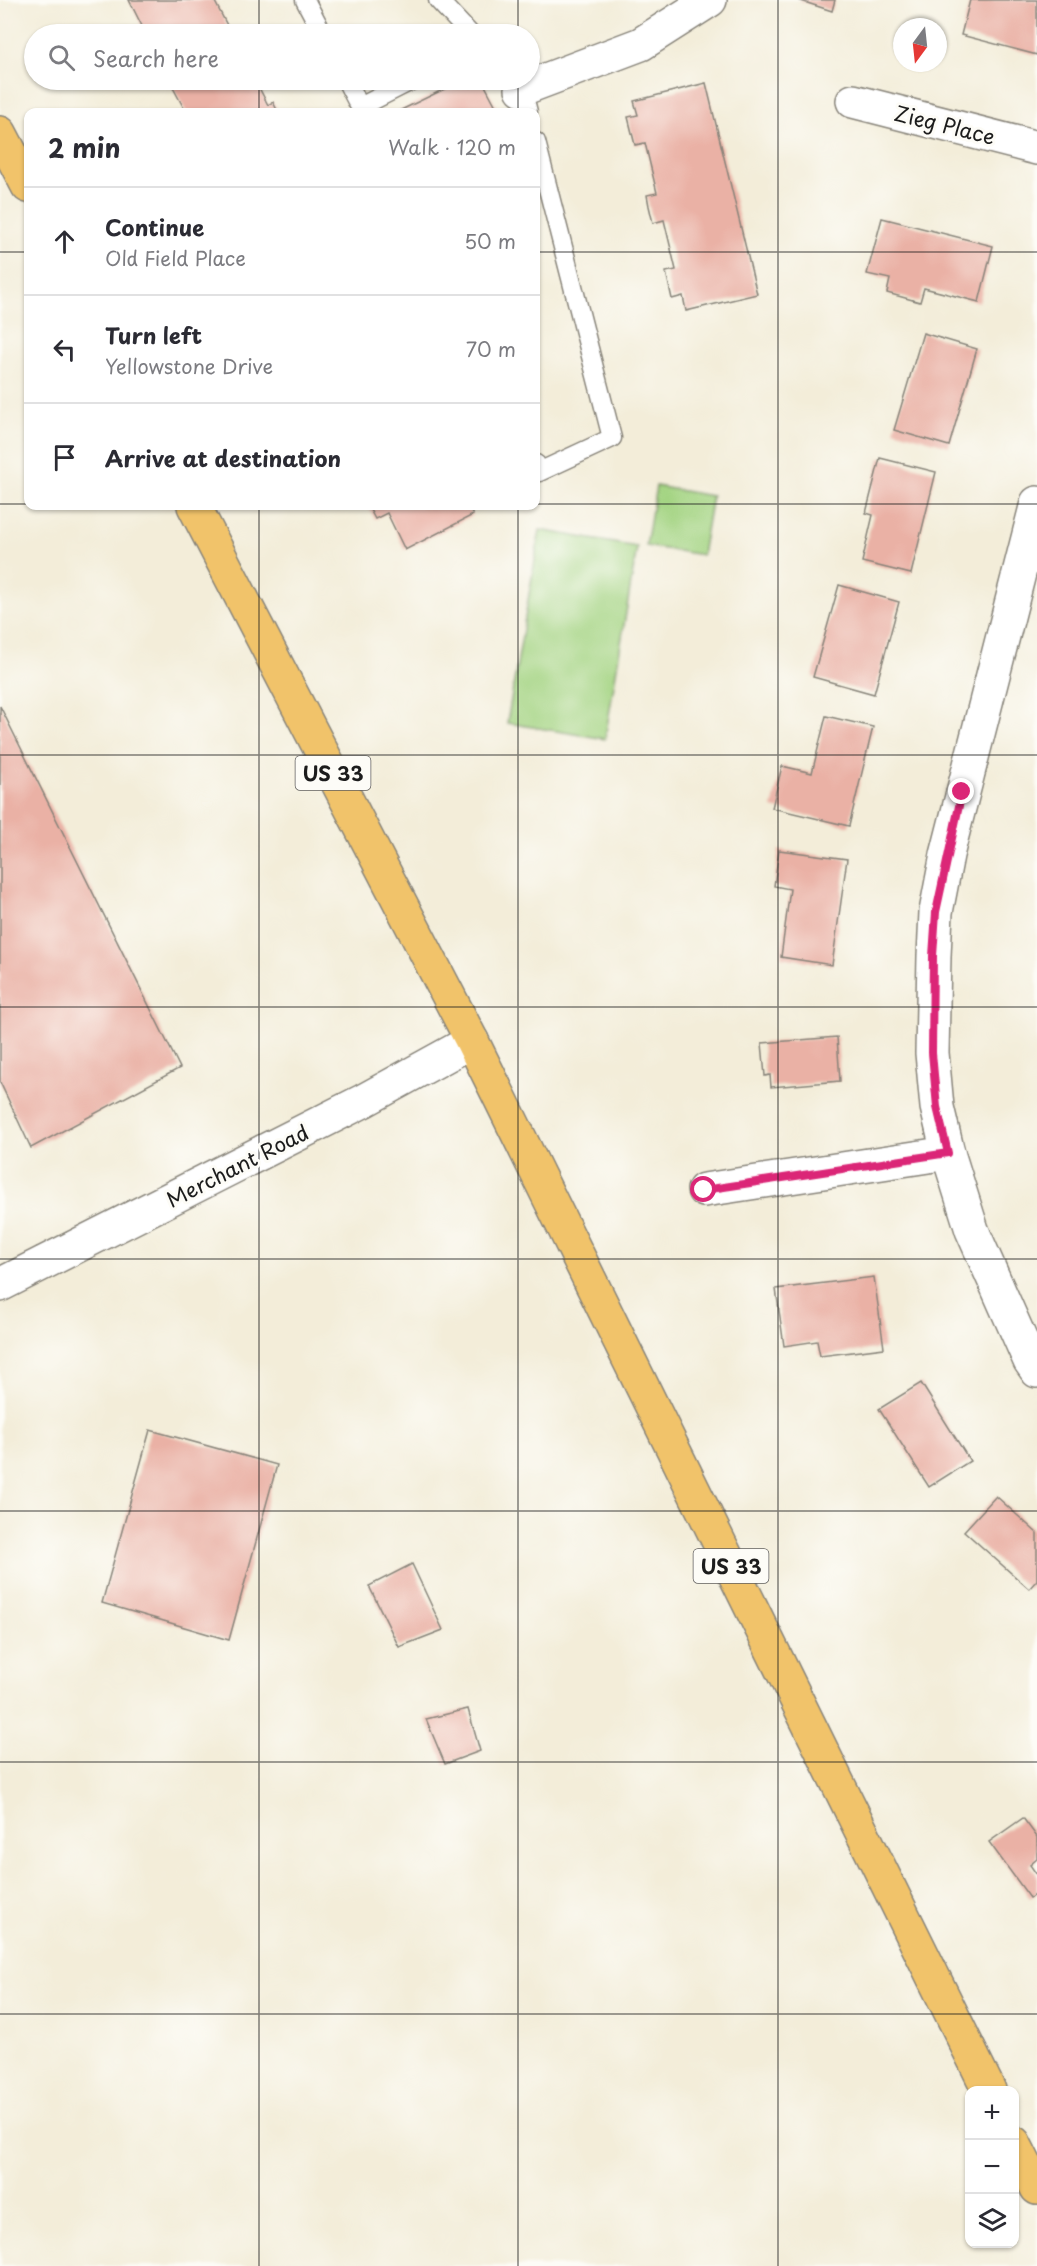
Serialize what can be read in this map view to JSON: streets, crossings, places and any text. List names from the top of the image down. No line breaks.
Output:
{"streets":{"highway":["US 33"],"street":["Zieg Place","Merchant Road"]},"crossings":[["US 33","Merchant Road"]],"north":"bottom","page":{"search":"Search here","heading":["2 min","Walk · 120 m"],"list":[["Continue","Old Field Place","50 m"],["Turn left","Yellowstone Drive","70 m"],"Arrive at destination"],"map_buttons":["+","−"]}}
